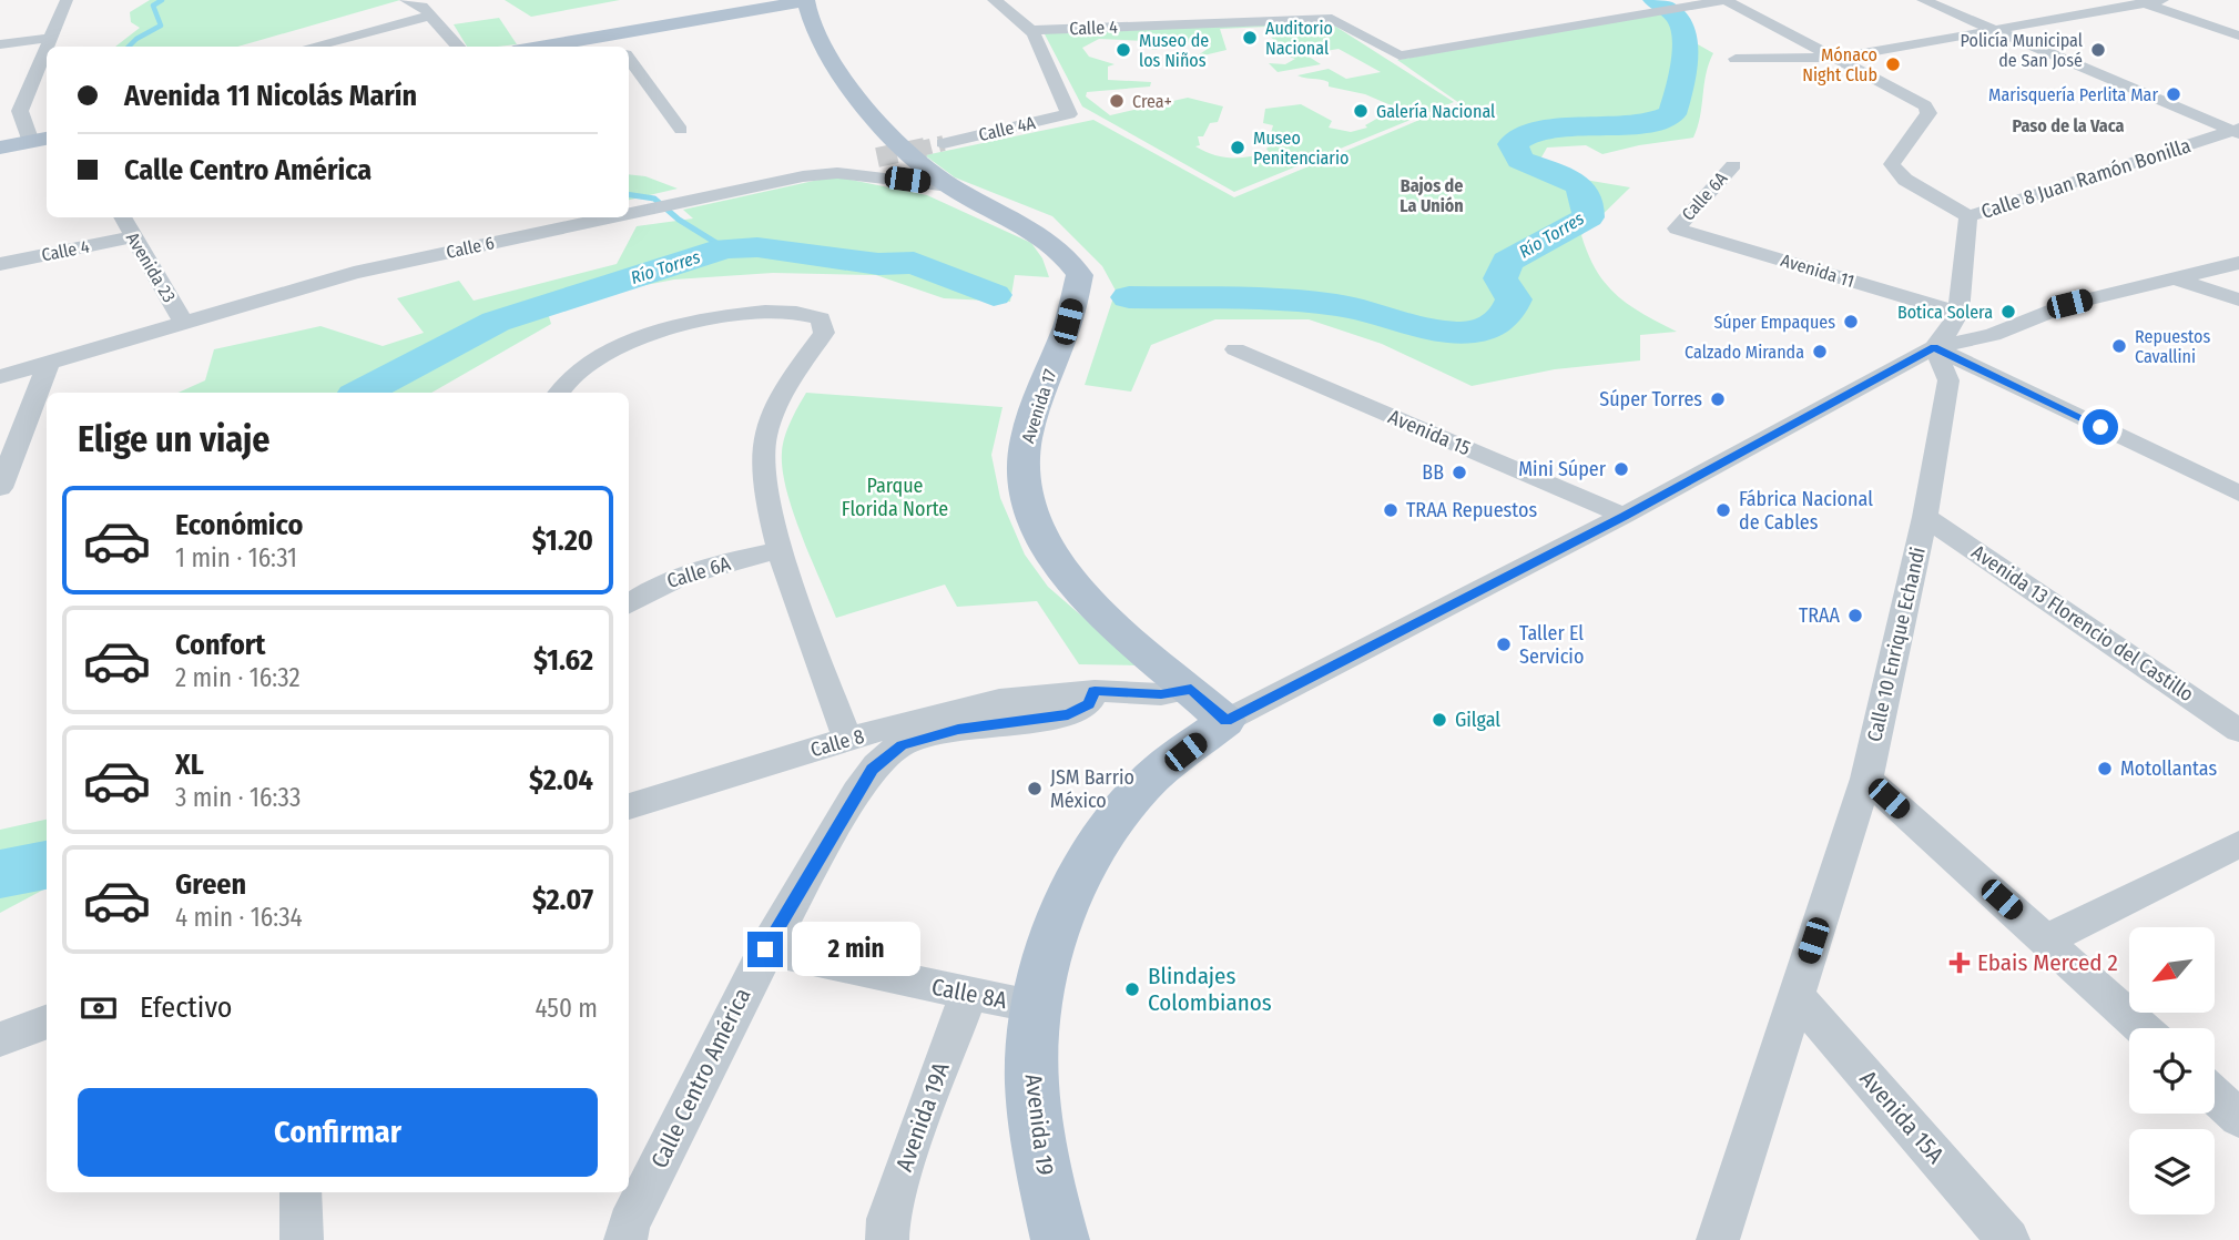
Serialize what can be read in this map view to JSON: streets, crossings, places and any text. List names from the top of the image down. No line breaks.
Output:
{"streets":{"main road":["Calle 8 Juan Ramón Bonilla","Avenida 17","Avenida 19"],"street":["Calle 4","Calle 4A","Calle 6A","Calle 6","Avenida 23","Avenida 11","Avenida 15","Avenida 13 Florencio del Castillo","Calle 10 Enrique Echandi","Calle 8","Calle 8A","Calle Centro América","Avenida 19A","Avenida 15A"]},"crossings":[["Calle 4","Calle 4A"],["Calle 4","Avenida 23"],["Calle 8 Juan Ramón Bonilla","Avenida 11"],["Calle 8 Juan Ramón Bonilla","Avenida 17"],["Calle 8 Juan Ramón Bonilla","Avenida 15"],["Calle 8 Juan Ramón Bonilla","Calle 10 Enrique Echandi"],["Calle 8 Juan Ramón Bonilla","Calle 8A"],["Calle 8 Juan Ramón Bonilla","Avenida 19"],["Calle 6A","Avenida 11"],["Calle 6","Avenida 23"],["Calle 6","Avenida 17"],["Avenida 17","Calle 8"],["Avenida 13 Florencio del Castillo","Calle 10 Enrique Echandi"],["Calle 10 Enrique Echandi","Avenida 15A"],["Calle 8","Calle Centro América"],["Calle 8A","Calle Centro América"],["Calle 8A","Avenida 19A"],["Calle 8A","Avenida 19"]],"districts":["Paso de la Vaca","Bajos de La Unión"],"water":["Río Torres"],"parks":["Parque Florida Norte"],"places":{"other":["Auditorio Nacional","Museo de los Niños","Policía Municipal de San José","Mónaco Night Club","Marisquería Perlita Mar","Crea+","Galería Nacional","Museo Penitenciario","Botica Solera","Súper Empaques","Repuestos Cavallini","Calzado Miranda","Súper Torres","Mini Súper","BB","TRAA Repuestos","Fábrica Nacional de Cables","TRAA","Taller El Servicio","Gilgal","Motollantas","JSM Barrio México","Blindajes Colombianos"],"health":["Ebais Merced 2"]},"north":"bottom left","page":{"banner":["Avenida 11 Nicolás Marín","Calle Centro América"],"heading":"Elige un viaje","list":[{"name":"Económico","note":"1 min · 16:31","value":"$1.20"},{"name":"Confort","note":"2 min · 16:32","value":"$1.62"},{"name":"XL","note":"3 min · 16:33","value":"$2.04"},{"name":"Green","note":"4 min · 16:34","value":"$2.07"}],"bubble":"2 min","pay":["Efectivo","450 m"],"buttons":"Confirmar"}}
